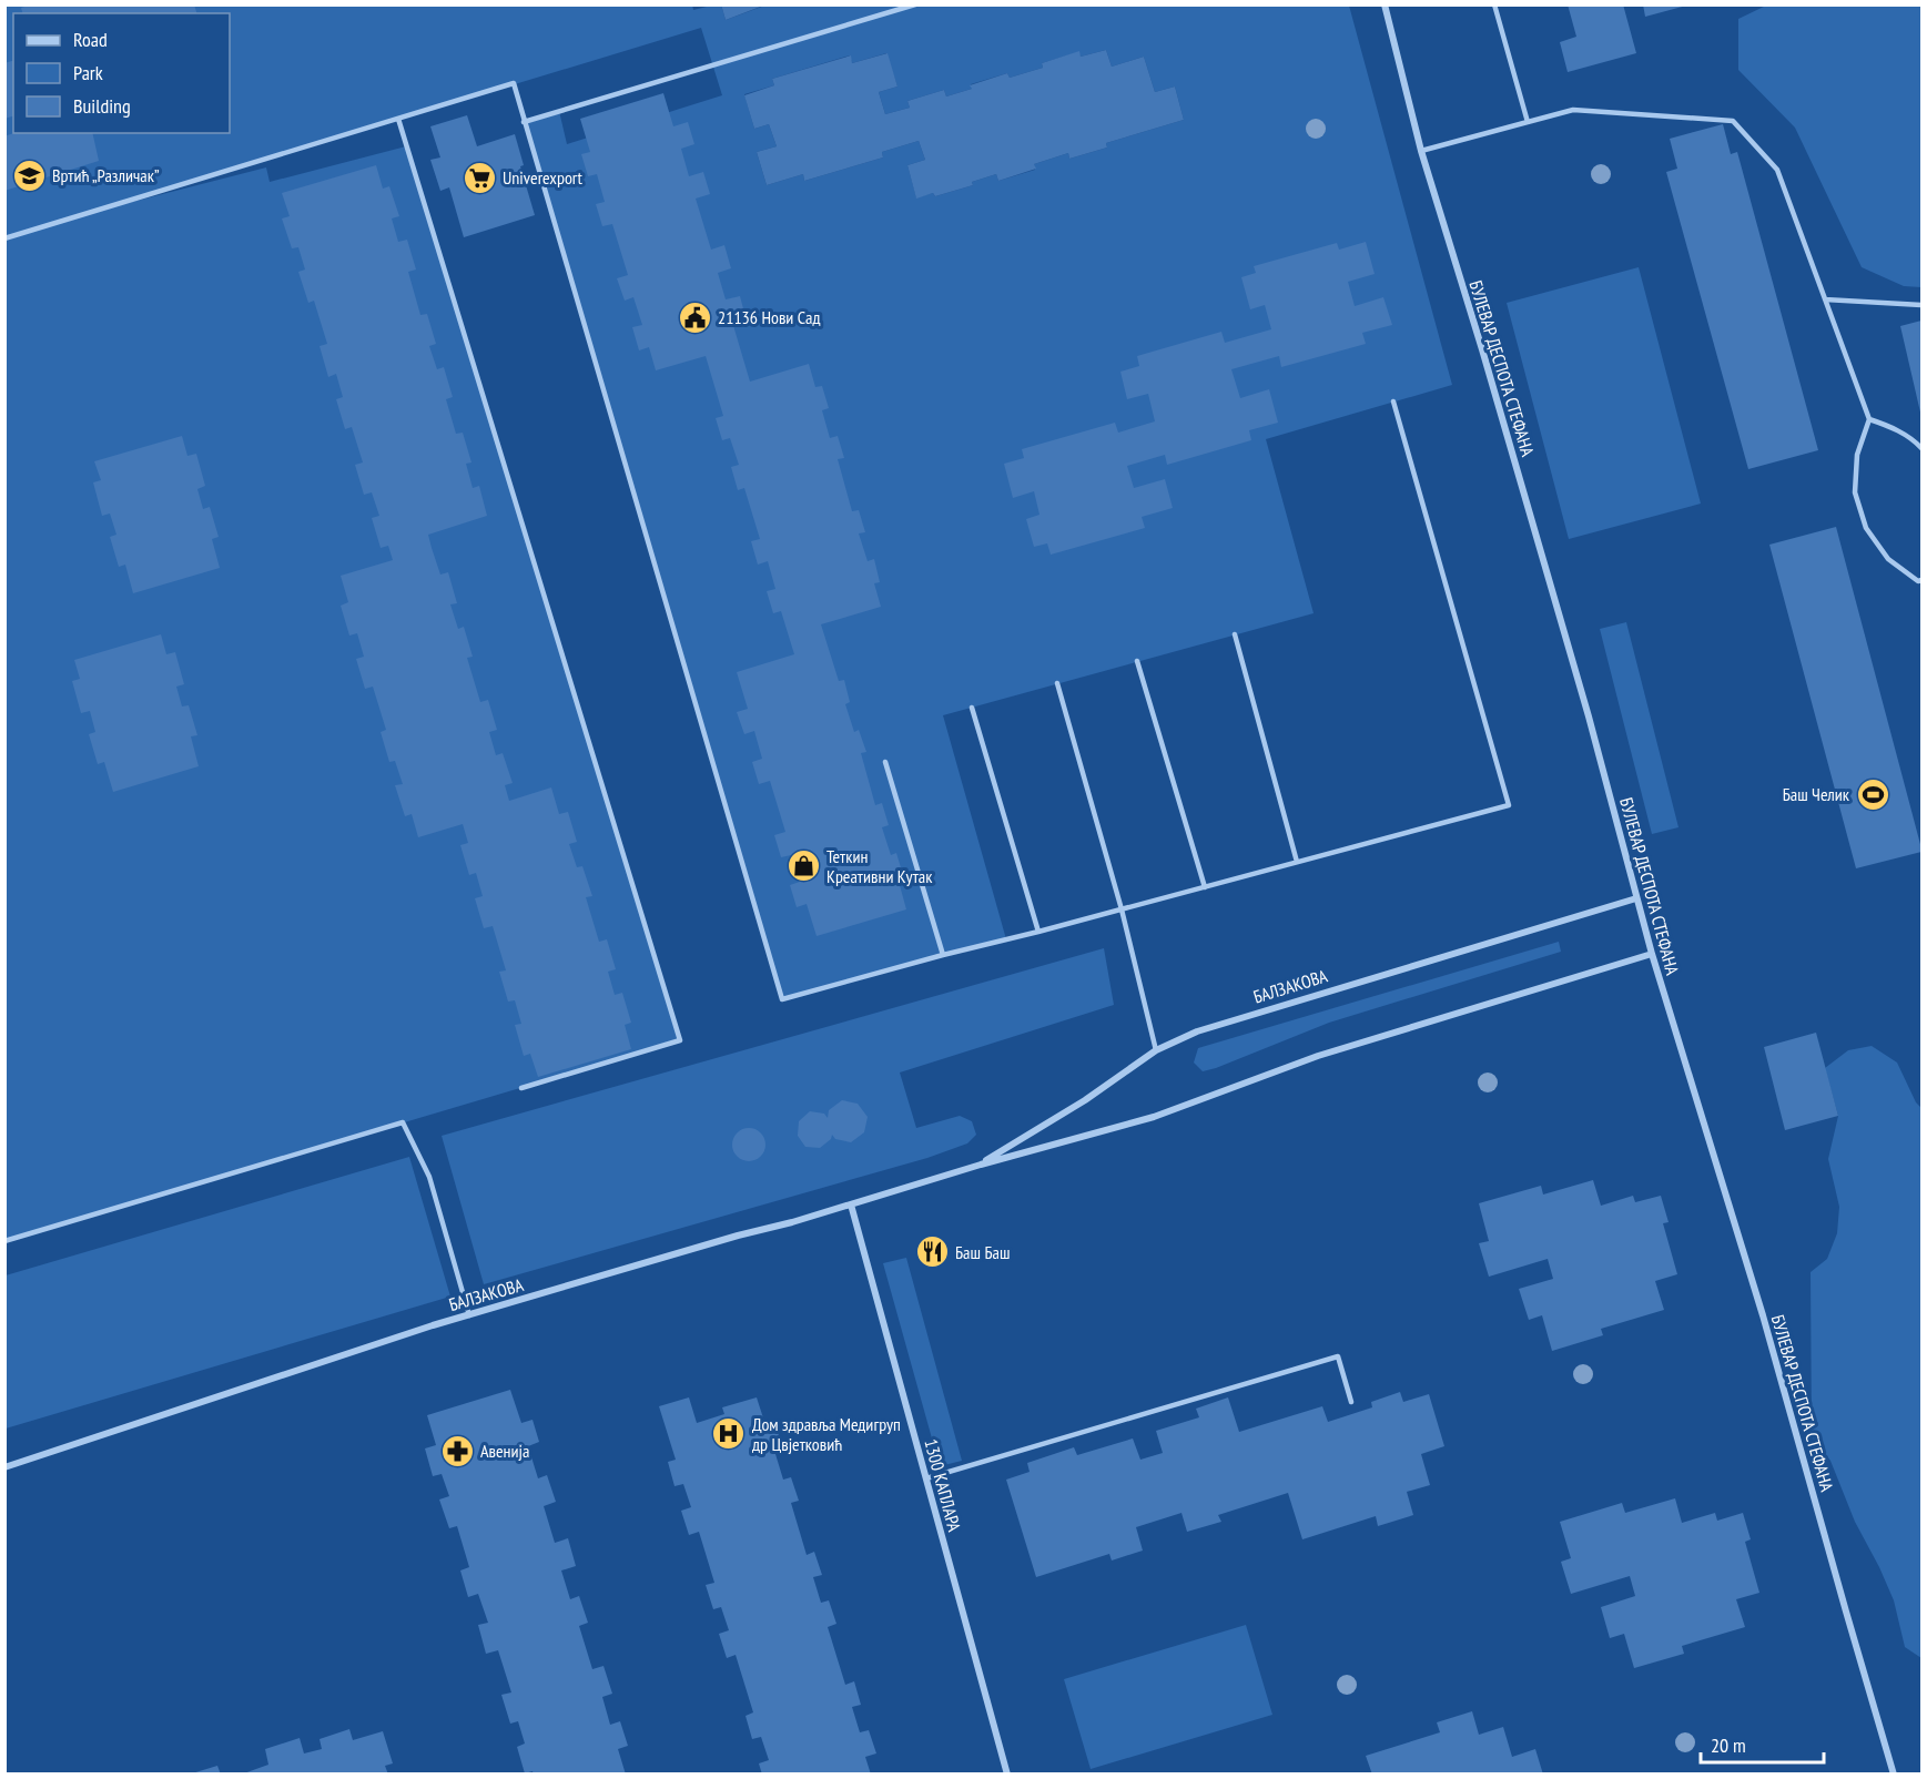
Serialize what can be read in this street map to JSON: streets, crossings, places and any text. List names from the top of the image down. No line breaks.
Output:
{"streets":{"street":["БУЛЕВАР ДЕСПОТА СТЕФАНА","БАЛЗАКОВА","1300 КАПЛАРА"]},"crossings":[["БУЛЕВАР ДЕСПОТА СТЕФАНА","БАЛЗАКОВА"],["БАЛЗАКОВА","1300 КАПЛАРА"]],"places":{"school or university":["Вртић „Различак”"],"supermarket":["Univerexport"],"public building":["21136 Нови Сад"],"sports":["Баш Челик"],"shop":["Теткин Креативни Кутак"],"restaurant":["Баш Баш"],"hospital":["Дом здравља Медигруп др Цвјетковић"],"pharmacy":["Авенија"]},"legend":["Road","Park","Building"],"scale_bar":"20 m"}
